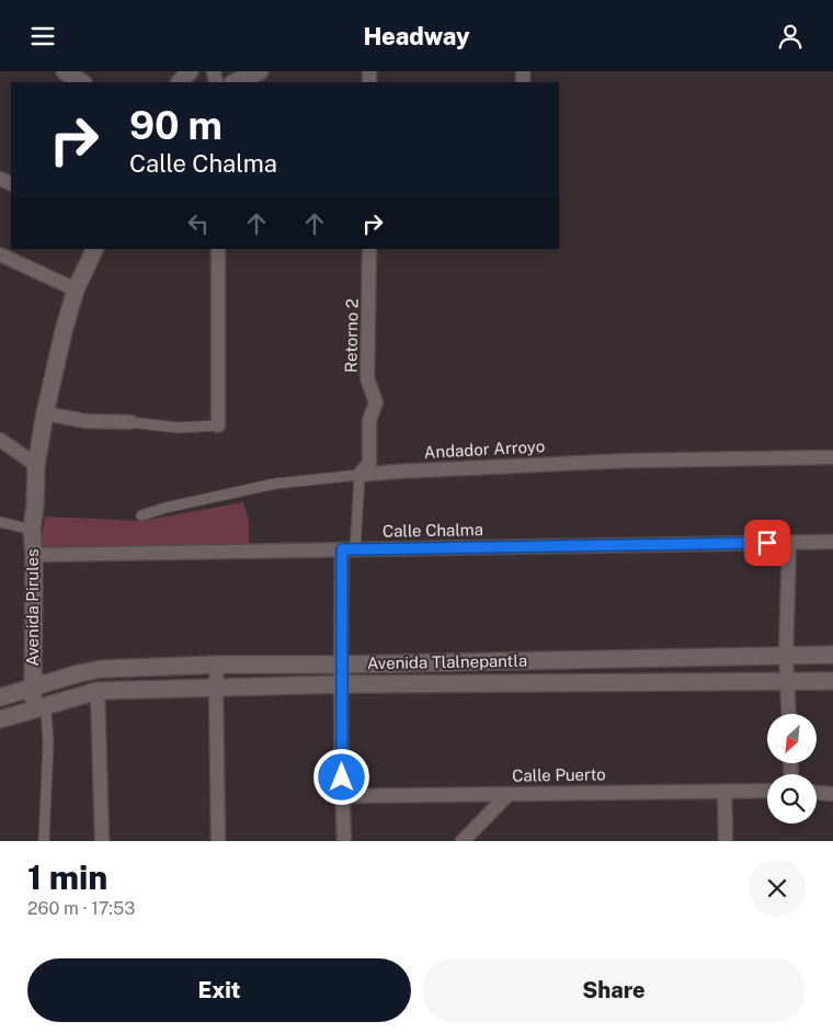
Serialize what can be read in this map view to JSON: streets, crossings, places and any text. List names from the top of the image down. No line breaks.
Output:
{"streets":{"street":["Retorno 2","Andador Arroyo","Calle Chalma","Avenida Pirules","Avenida Tlalnepantla","Calle Puerto"]},"crossings":[["Retorno 2","Andador Arroyo"],["Retorno 2","Calle Chalma"],["Calle Chalma","Avenida Pirules"],["Avenida Pirules","Avenida Tlalnepantla"]],"north":"bottom left","page":{"header":"Headway","turn":["90 m","Calle Chalma"],"heading":["1 min","260 m · 17:53"],"buttons":["Exit","Share"]}}
